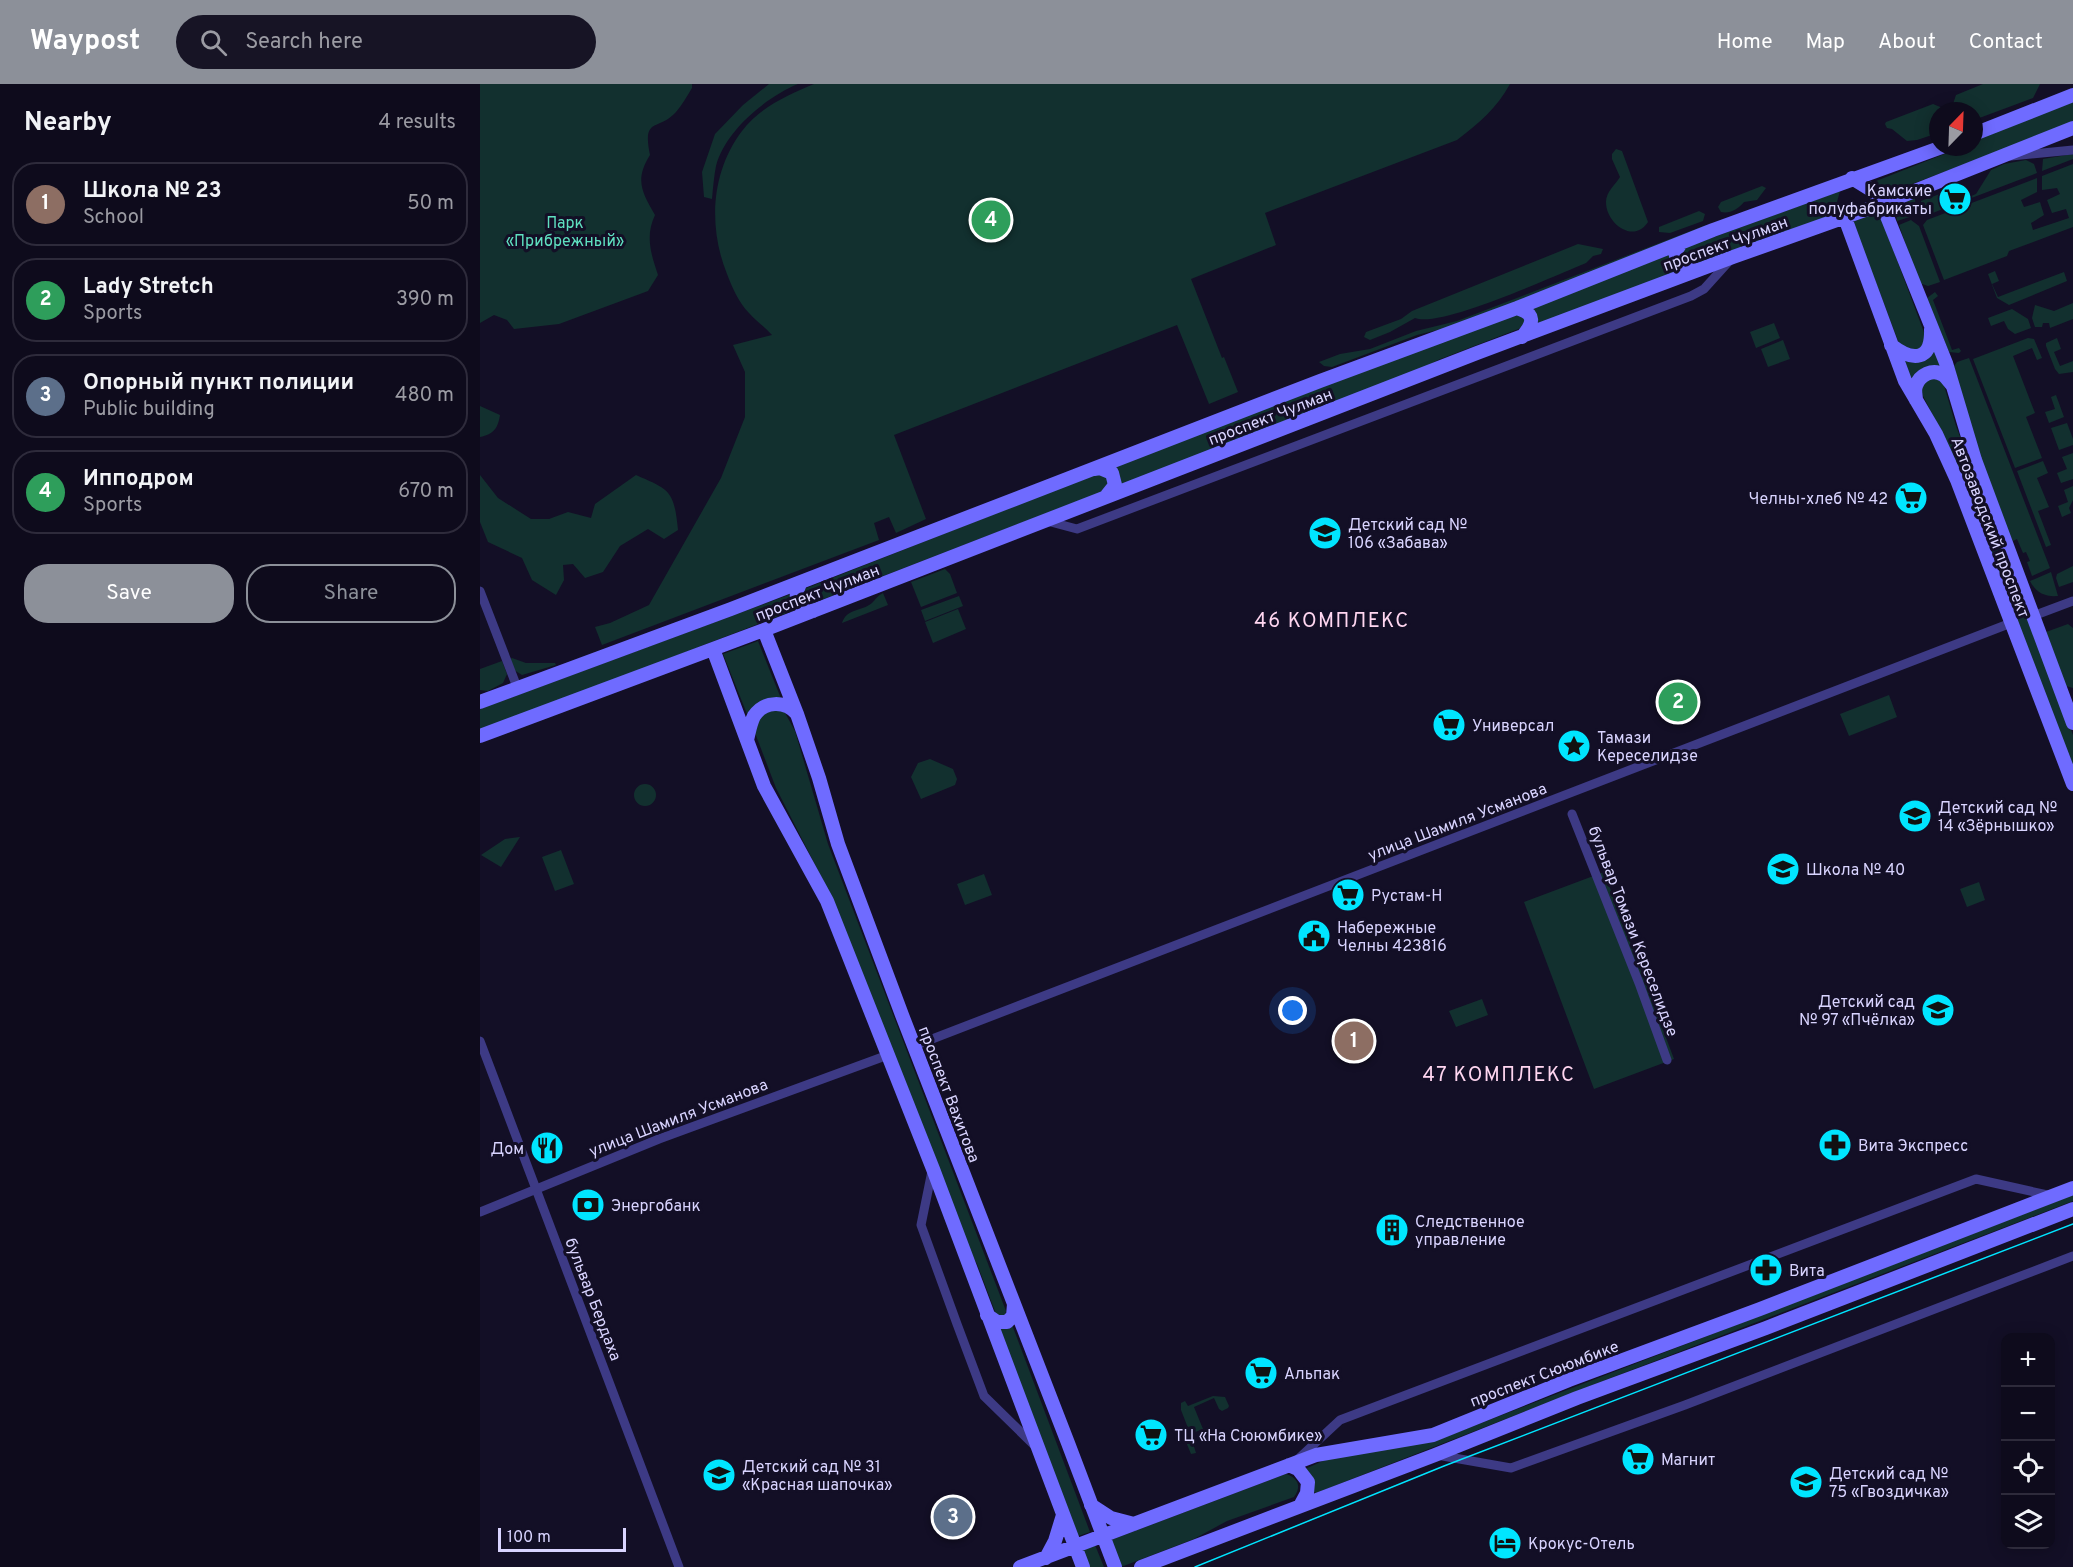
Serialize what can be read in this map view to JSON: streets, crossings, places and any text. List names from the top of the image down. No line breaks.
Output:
{"streets":{"main road":["проспект Чулман","Автозаводский проспект","проспект Вахитова","проспект Сююмбике"],"street":["улица Шамиля Усманова","бульвар Томази Кереселидзе","бульвар Бердаха"]},"crossings":[["проспект Чулман","Автозаводский проспект"],["проспект Чулман","проспект Вахитова"],["Автозаводский проспект","улица Шамиля Усманова"],["улица Шамиля Усманова","проспект Вахитова"],["улица Шамиля Усманова","бульвар Бердаха"],["проспект Вахитова","проспект Сююмбике"]],"districts":["46 КОМПЛЕКС","47 КОМПЛЕКС"],"parks":["Парк «Прибрежный»"],"places":{"supermarket":["Камские полуфабрикаты","Челны-хлеб № 42","Универсал","Рустам-Н","Альпак","ТЦ «На Сююмбике»","Магнит"],"school or university":["Детский сад № 106 «Забава»","Детский сад № 14 «Зёрнышко»","Школа № 40","Детский сад № 97 «Пчёлка»","Детский сад № 31 «Красная шапочка»","Детский сад № 75 «Гвоздичка»"],"place":["Тамази Кереселидзе"],"public building":["Набережные Челны 423816"],"pharmacy":["Вита Экспресс","Вита"],"restaurant":["Дом"],"bank":["Энергобанк"],"building":["Следственное управление"],"hotel":["Крокус-Отель"]},"scale_bar":"100 m","north":"top right","page":{"header":"Waypost","search":"Search here","nav":["Home","Map","About","Contact"],"heading":["Nearby","4 results"],"list":[{"mark":"1","name":"Школа № 23","note":"School","value":"50 m"},{"mark":"2","name":"Lady Stretch","note":"Sports","value":"390 m"},{"mark":"3","name":"Опорный пункт полиции","note":"Public building","value":"480 m"},{"mark":"4","name":"Ипподром","note":"Sports","value":"670 m"}],"pins":["4","2","1","3"],"buttons":["Save","Share"],"map_buttons":["+","−"],"scale":"100 m"}}
